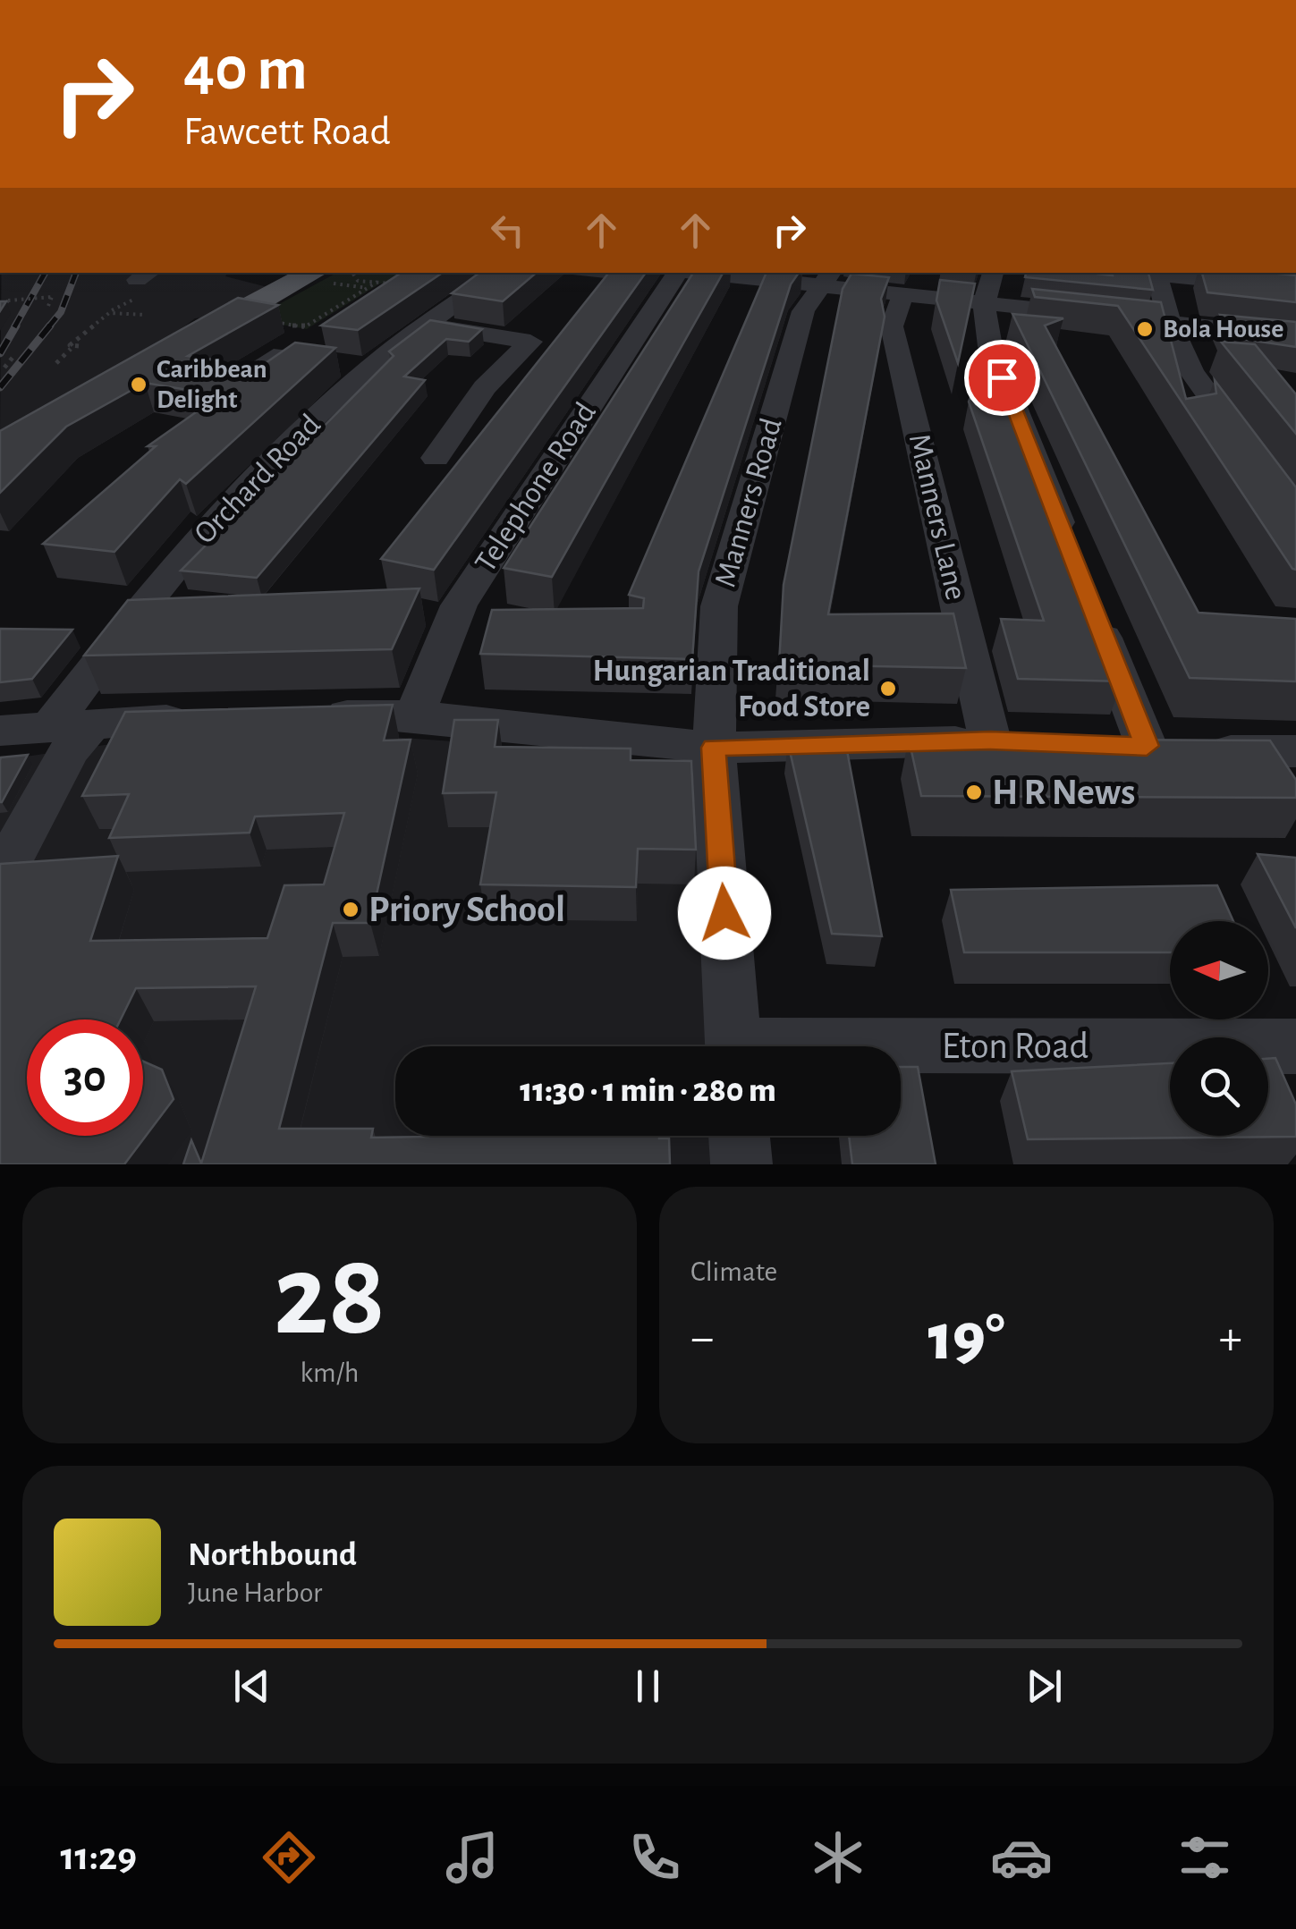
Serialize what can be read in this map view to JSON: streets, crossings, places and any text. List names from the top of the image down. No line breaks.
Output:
{"streets":{"street":["Orchard Road","Telephone Road","Manners Road","Manners Lane","Eton Road"]},"crossings":[["Manners Road","Manners Lane"]],"places":["Bola House","Caribbean Delight","Hungarian Traditional Food Store","H R News","Priory School"],"north":"left","page":{"turn":["40 m","Fawcett Road"],"limit":"30","trip":"11:30 · 1 min · 280 m","tile":[["28","km/h"],"Climate"],"heat":["−","19°","+"],"song":["Northbound","June Harbor"],"tabs":"11:29"}}
